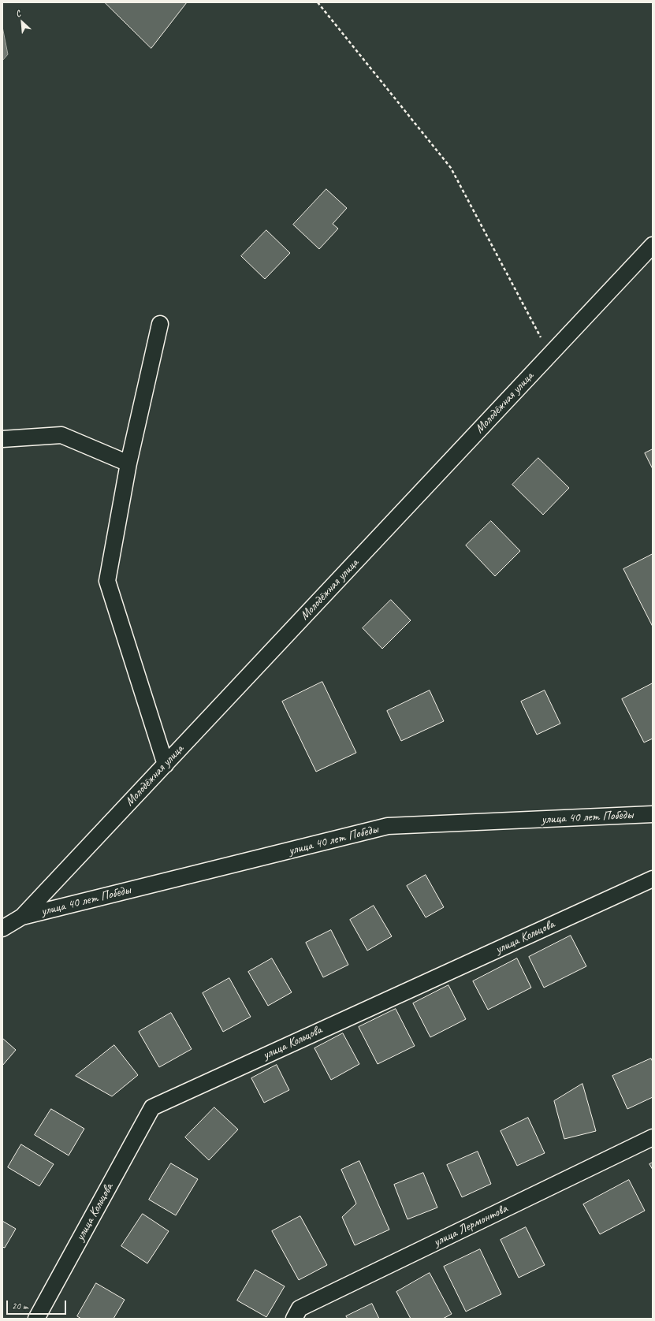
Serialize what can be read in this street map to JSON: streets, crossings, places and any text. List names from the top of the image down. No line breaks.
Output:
{"streets":{"street":["Молодёжная улица","улица 40 лет Победы","улица Кольцова","улица Лермонтова"]},"crossings":[["Молодёжная улица","улица 40 лет Победы"]],"scale_bar":"20 m","north":"top left"}
